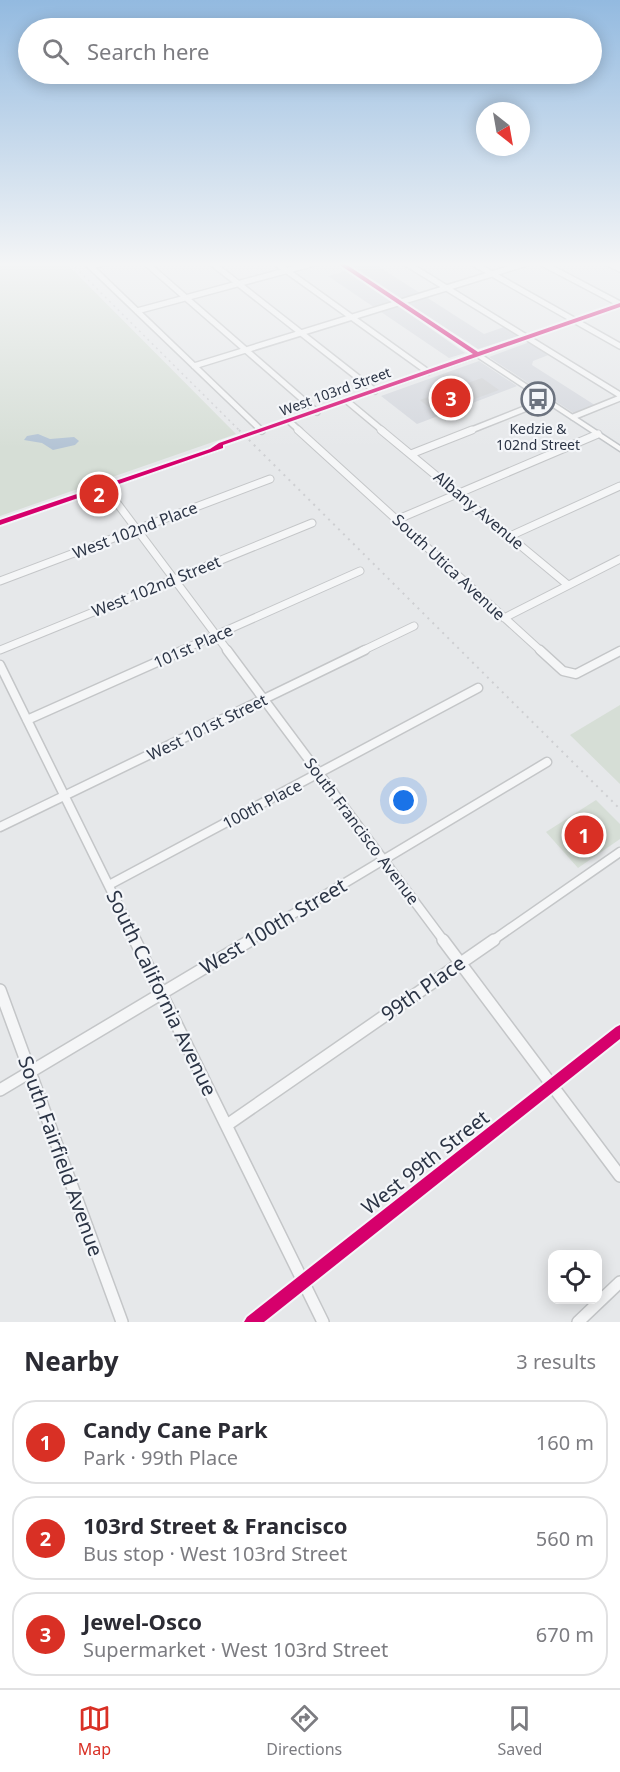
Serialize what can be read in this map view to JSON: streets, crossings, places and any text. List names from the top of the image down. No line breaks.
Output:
{"streets":{"main road":["West 103rd Street"],"street":["Albany Avenue","West 102nd Place","South Utica Avenue","West 102nd Street","101st Place","West 101st Street","100th Place","South Francisco Avenue","West 100th Street","99th Place","South California Avenue","South Fairfield Avenue","West 99th Street"]},"crossings":[["West 103rd Street","Albany Avenue"],["West 103rd Street","South Utica Avenue"],["West 103rd Street","South Francisco Avenue"],["West 102nd Place","South Francisco Avenue"],["West 102nd Street","South Francisco Avenue"],["101st Place","South Francisco Avenue"],["101st Place","South California Avenue"],["West 101st Street","South Francisco Avenue"],["West 101st Street","South California Avenue"],["100th Place","South Francisco Avenue"],["100th Place","South California Avenue"],["South Francisco Avenue","West 100th Street"],["South Francisco Avenue","99th Place"],["South Francisco Avenue","West 99th Street"],["West 100th Street","South California Avenue"],["West 100th Street","South Fairfield Avenue"],["99th Place","South California Avenue"],["South California Avenue","West 99th Street"]],"places":{"bus stop":["Kedzie & 102nd Street"]},"north":"bottom right","page":{"search":"Search here","pins":["3","2","1"],"heading":["Nearby","3 results"],"list":[{"mark":"1","name":"Candy Cane Park","note":"Park · 99th Place","value":"160 m"},{"mark":"2","name":"103rd Street & Francisco","note":"Bus stop · West 103rd Street","value":"560 m"},{"mark":"3","name":"Jewel-Osco","note":"Supermarket · West 103rd Street","value":"670 m"}],"nav":["Map","Directions","Saved"]}}
